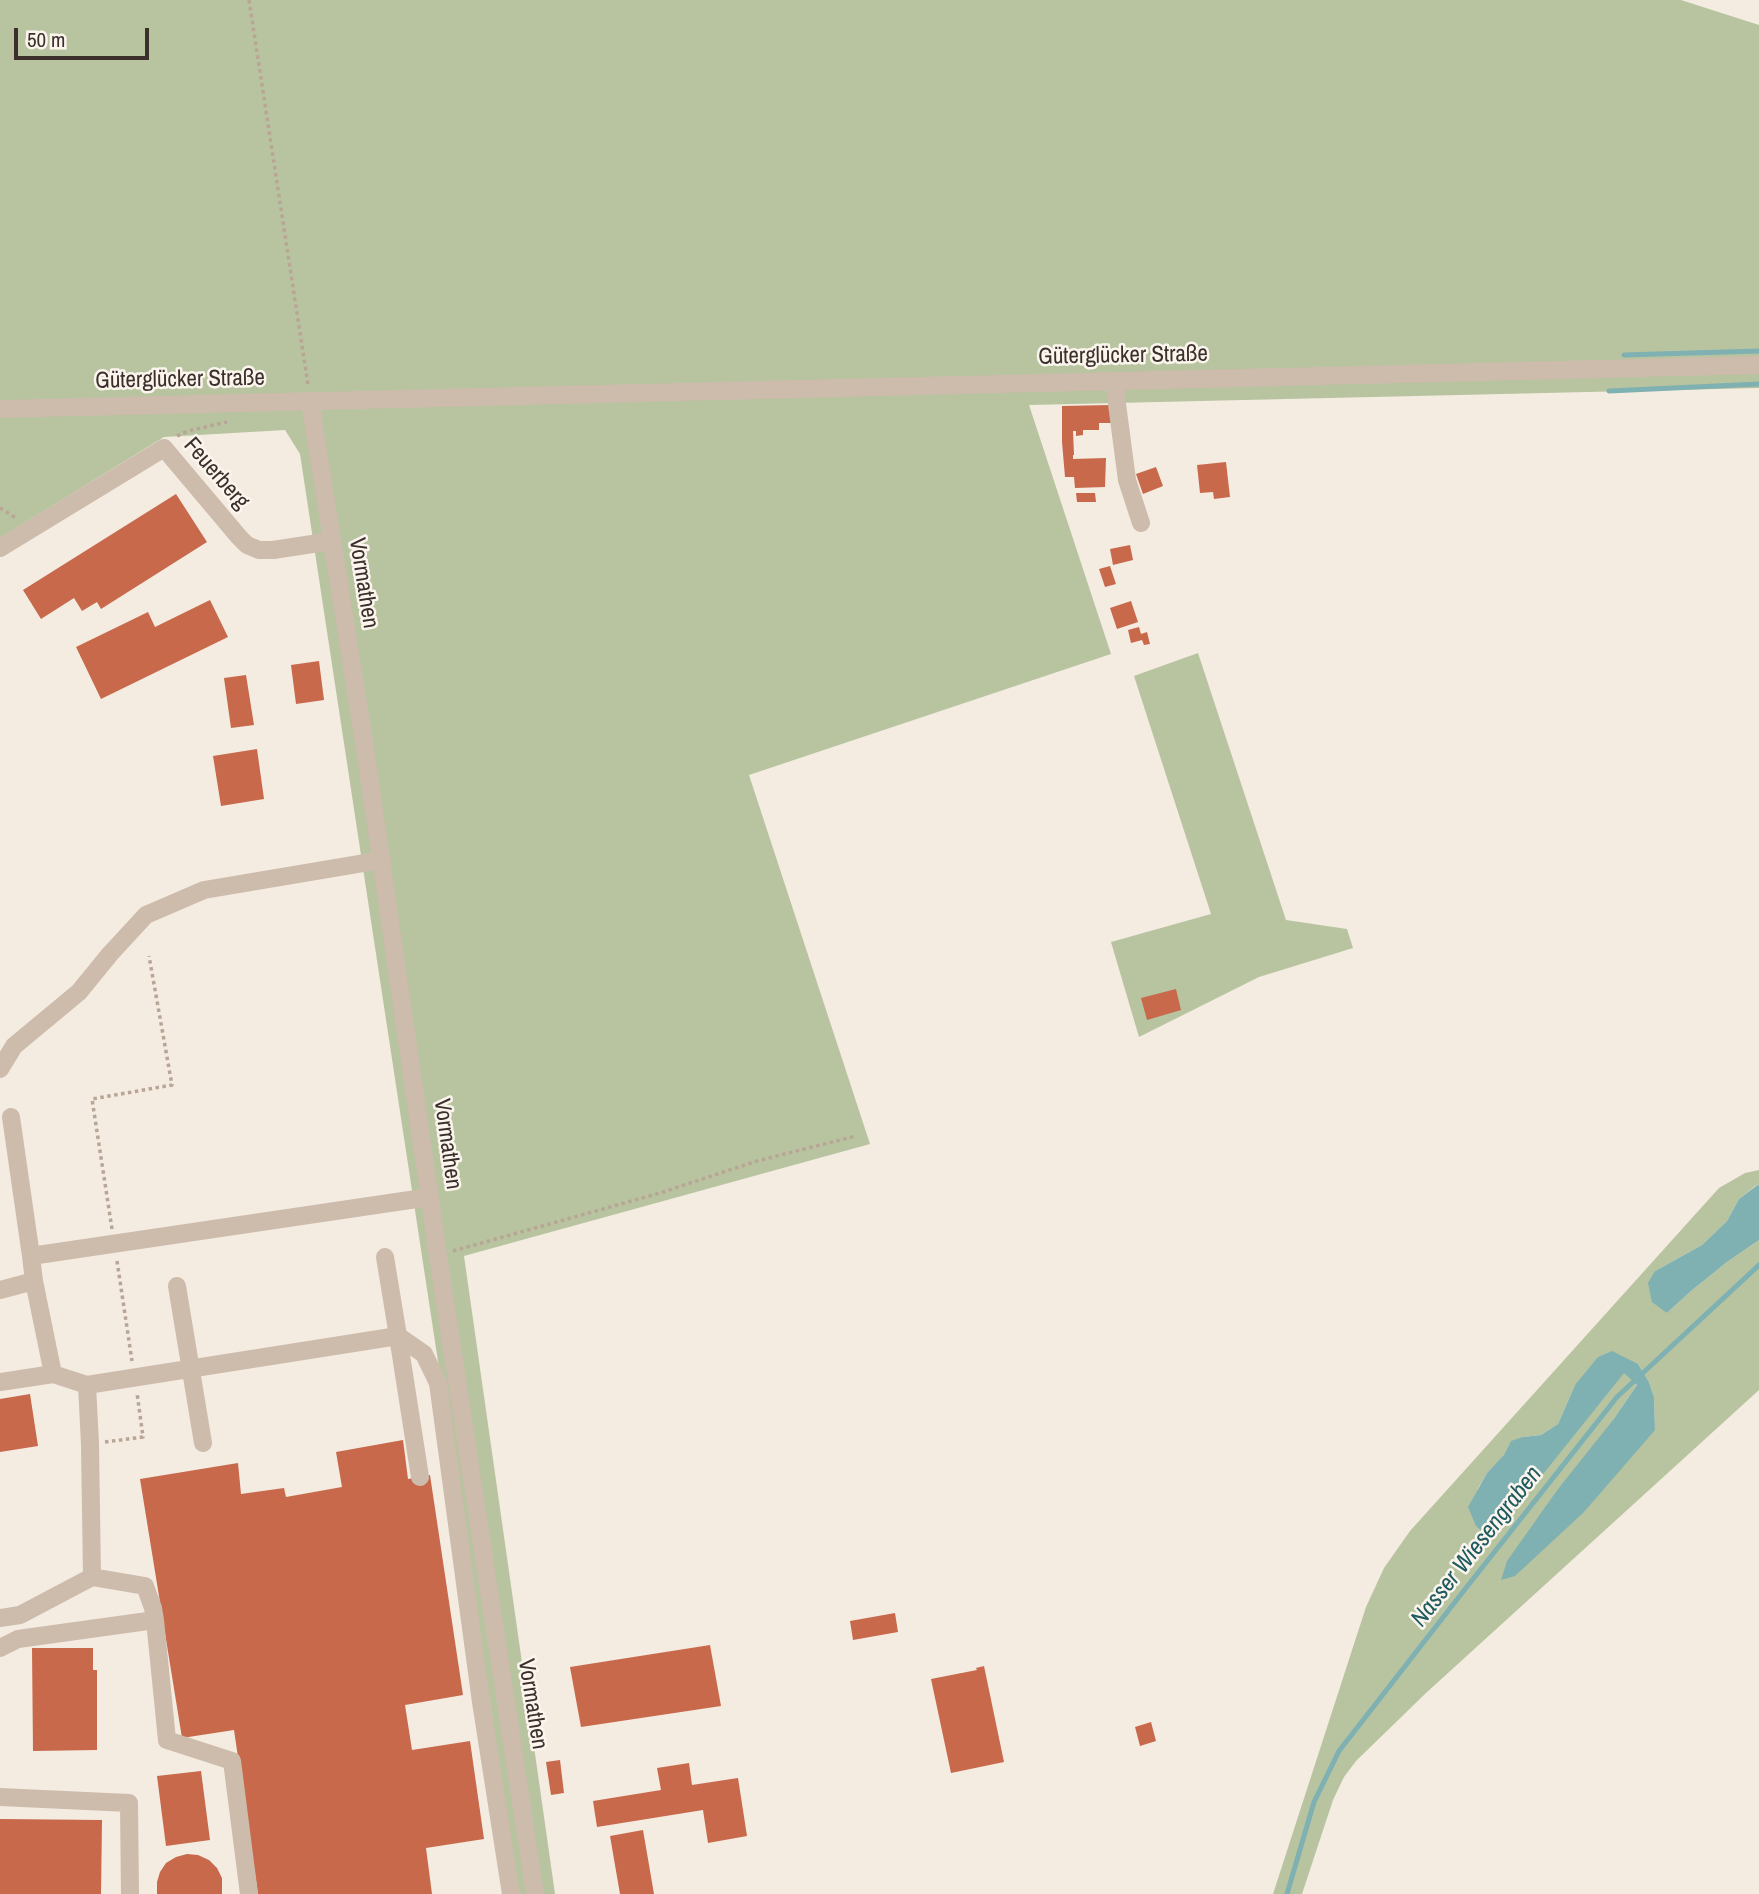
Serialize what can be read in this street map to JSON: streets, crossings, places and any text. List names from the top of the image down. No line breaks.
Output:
{"streets":{"street":["Güterglücker Straße","Feuerberg","Vormathen"]},"crossings":[["Güterglücker Straße","Vormathen"],["Feuerberg","Vormathen"]],"water":["Nasser Wiesengraben"],"scale_bar":"50 m"}
